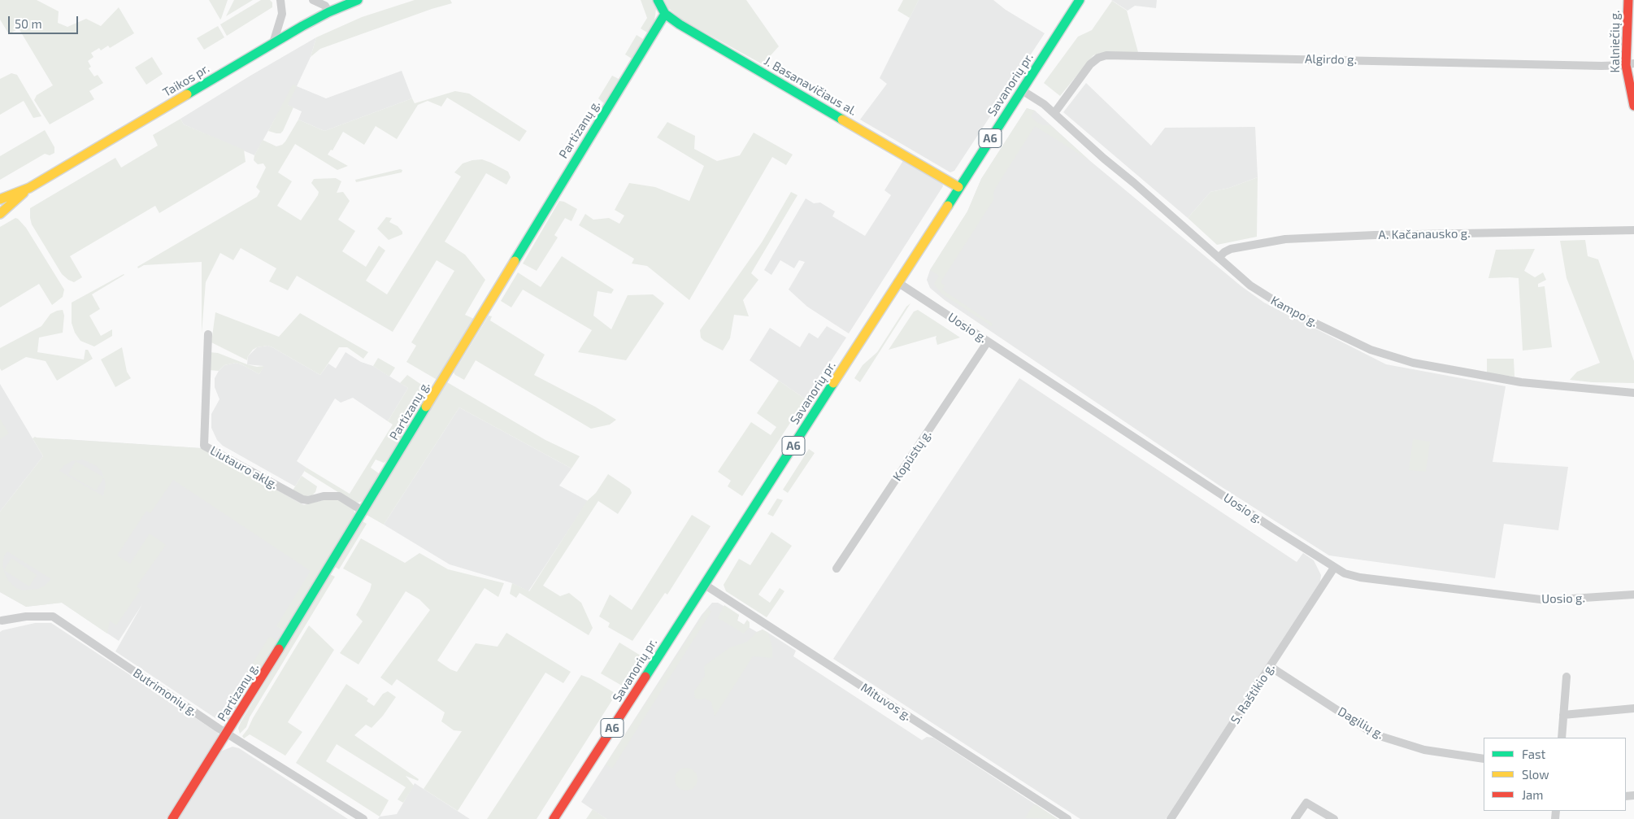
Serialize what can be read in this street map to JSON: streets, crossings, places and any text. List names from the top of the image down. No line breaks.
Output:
{"streets":{"main road":["Kalniečių g.","Taikos pr.","Savanorių pr.","J. Basanavičiaus al.","Partizanų g.","A6"],"street":["Algirdo g.","A. Kačanausko g.","Kampo g.","Uosio g.","Kopūstų g.","Liutauro aklg.","Butrimonių g.","S. Raštikio g.","Mituvos g.","Dagilių g."]},"crossings":[["Kalniečių g.","Algirdo g."],["Algirdo g.","Kampo g."],["Savanorių pr.","J. Basanavičiaus al."],["Savanorių pr.","Kampo g."],["Savanorių pr.","Uosio g."],["Savanorių pr.","Mituvos g."],["J. Basanavičiaus al.","Partizanų g."],["Partizanų g.","Liutauro aklg."],["Partizanų g.","Butrimonių g."],["A. Kačanausko g.","Kampo g."],["Uosio g.","Kopūstų g."],["Uosio g.","S. Raštikio g."],["S. Raštikio g.","Dagilių g."]],"legend":["Fast","Slow","Jam"],"scale_bar":"50 m"}
